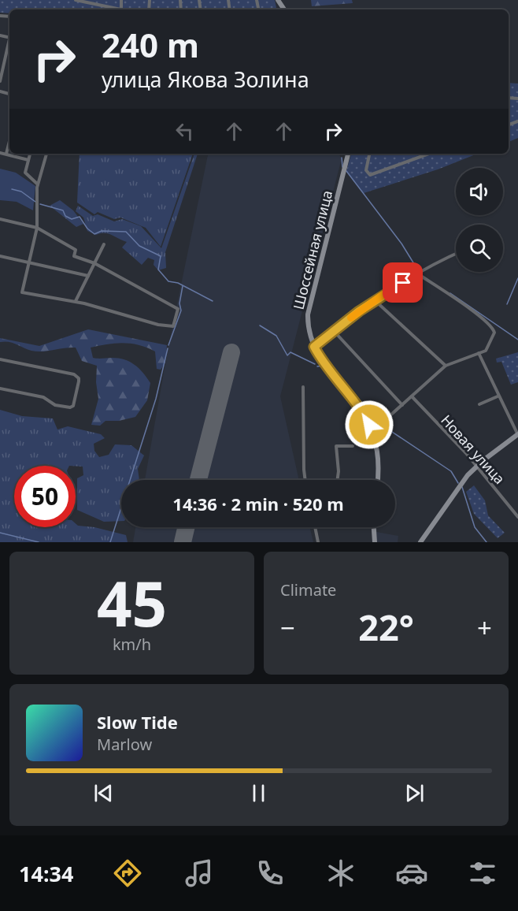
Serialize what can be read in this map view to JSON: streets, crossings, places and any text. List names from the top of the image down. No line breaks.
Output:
{"streets":{"main road":["Шоссейная улица"],"street":["Новая улица"]},"page":{"turn":["240 m","улица Якова Золина"],"limit":"50","trip":"14:36 · 2 min · 520 m","tile":[["45","km/h"],"Climate"],"heat":["−","22°","+"],"song":["Slow Tide","Marlow"],"tabs":"14:34"}}
